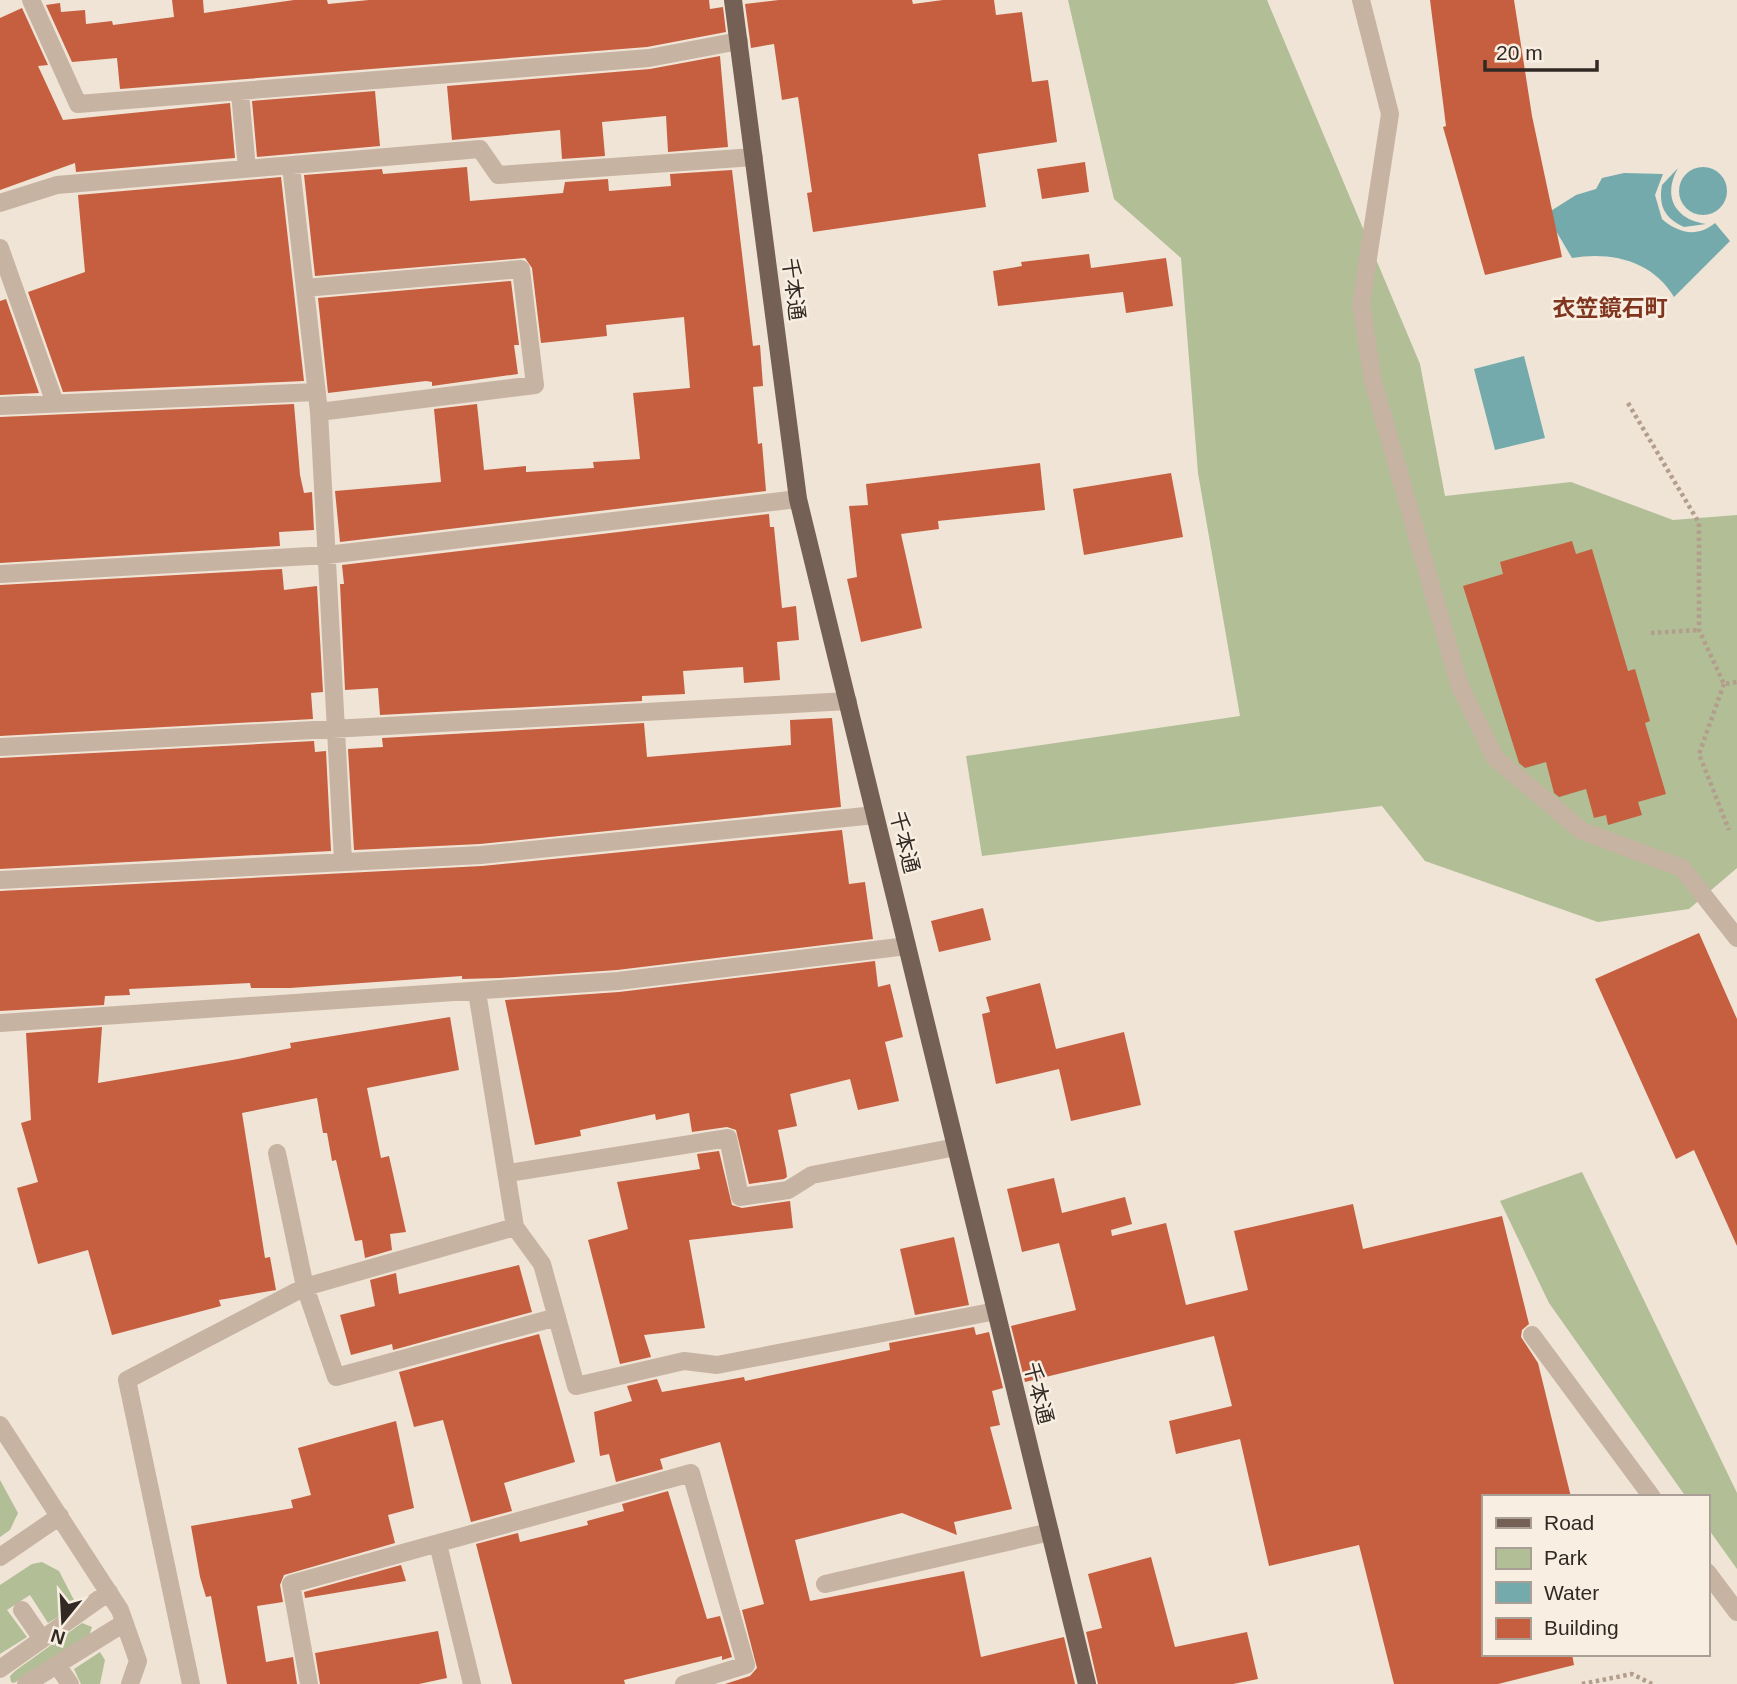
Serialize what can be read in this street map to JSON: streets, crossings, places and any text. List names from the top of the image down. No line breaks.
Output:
{"streets":{"main road":["千本通"]},"districts":["衣笠鏡石町"],"legend":["Road","Park","Water","Building"],"scale_bar":"20 m","north":"bottom"}
